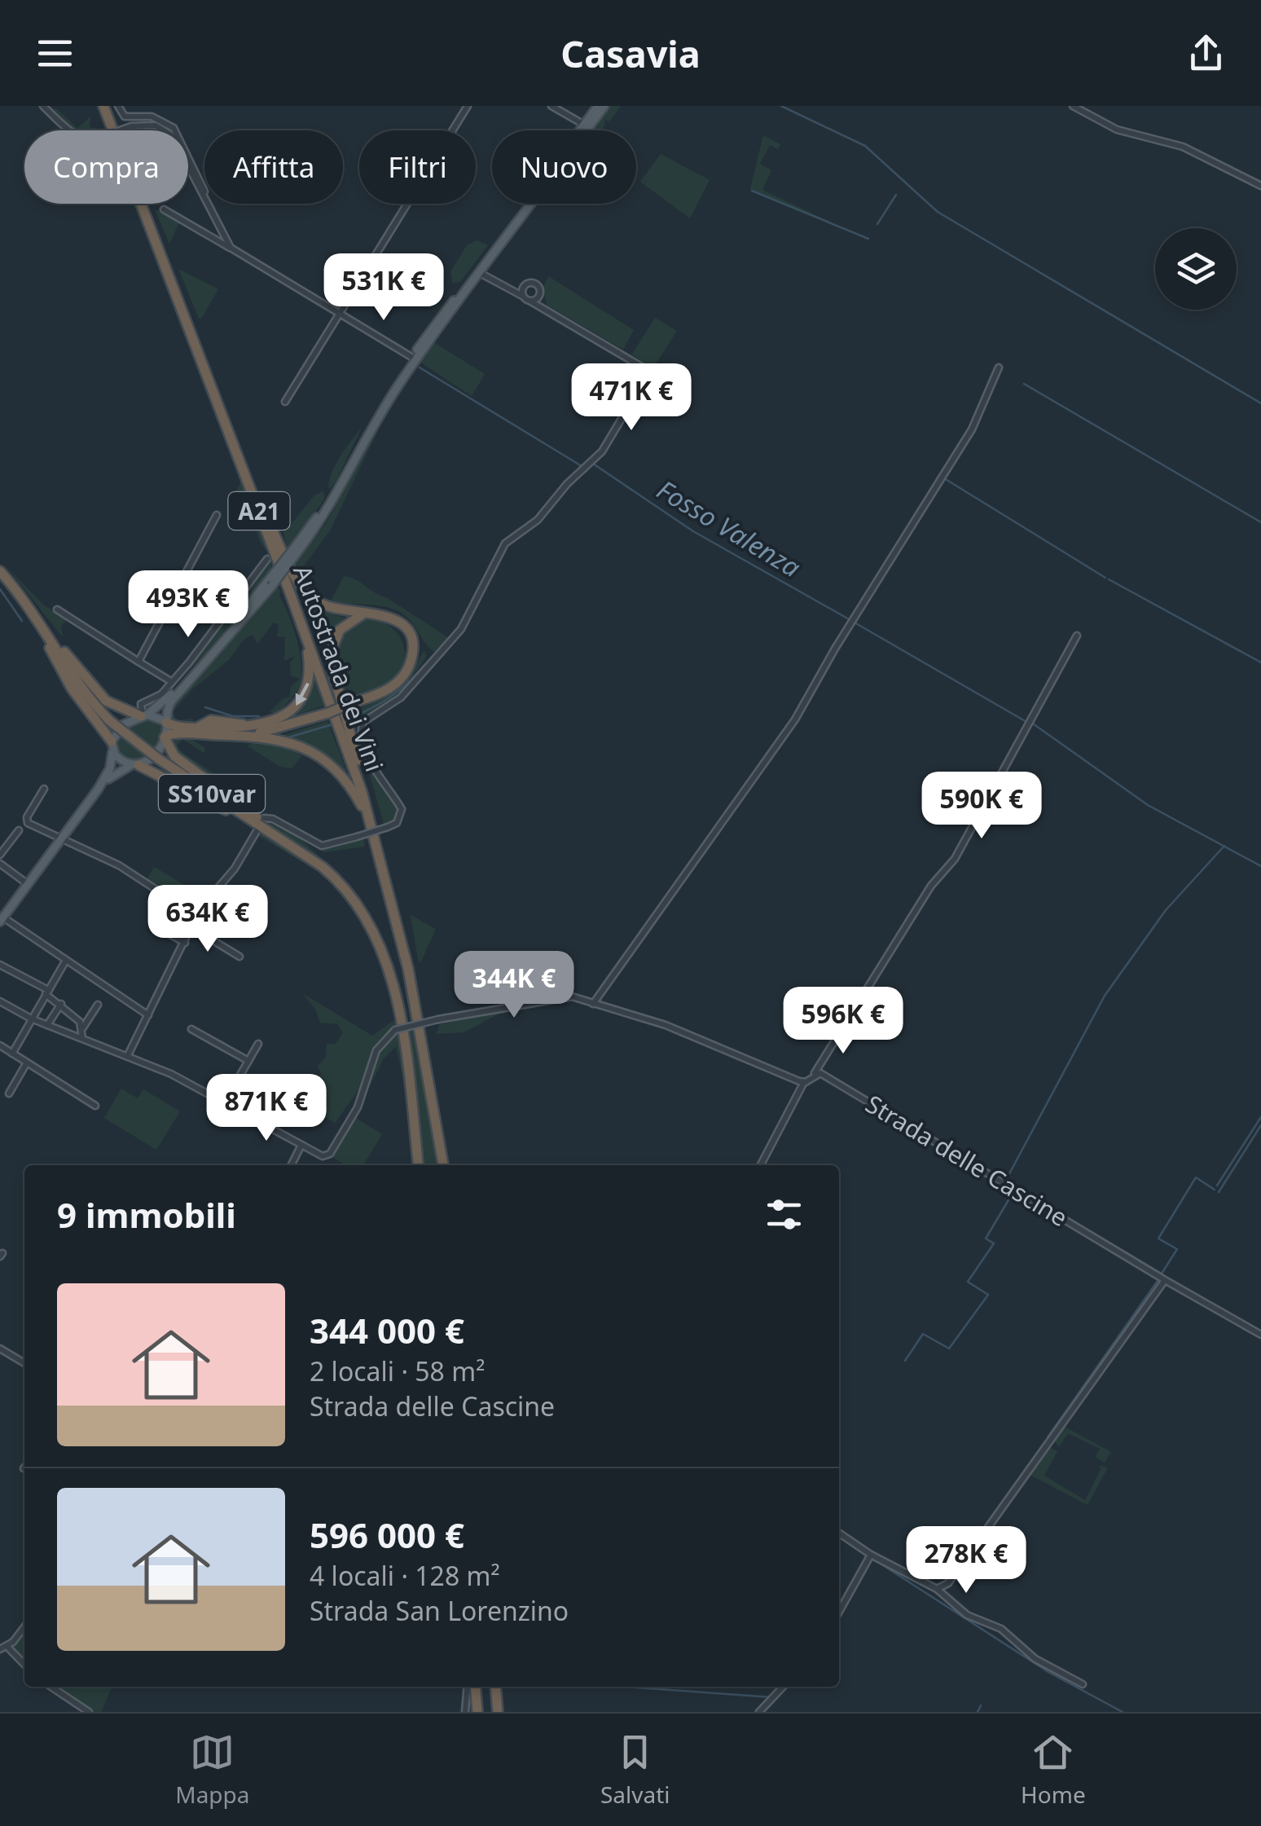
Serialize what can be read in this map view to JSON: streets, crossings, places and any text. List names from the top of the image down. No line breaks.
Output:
{"streets":{"highway":["A21","Autostrada dei Vini","SS10var"],"street":["Strada delle Cascine"]},"water":["Fosso Valenza"],"page":{"header":"Casavia","chip":["Compra","Affitta","Filtri","Nuovo"],"price":["531K €","471K €","493K €","590K €","634K €","344K €","596K €","871K €","278K €"],"heading":"9 immobili","list":[{"name":"344 000 €","note":"2 locali · 58 m² · Strada delle Cascine"},{"name":"596 000 €","note":"4 locali · 128 m² · Strada San Lorenzino"}],"tabs":["Mappa","Salvati","Home"]}}
